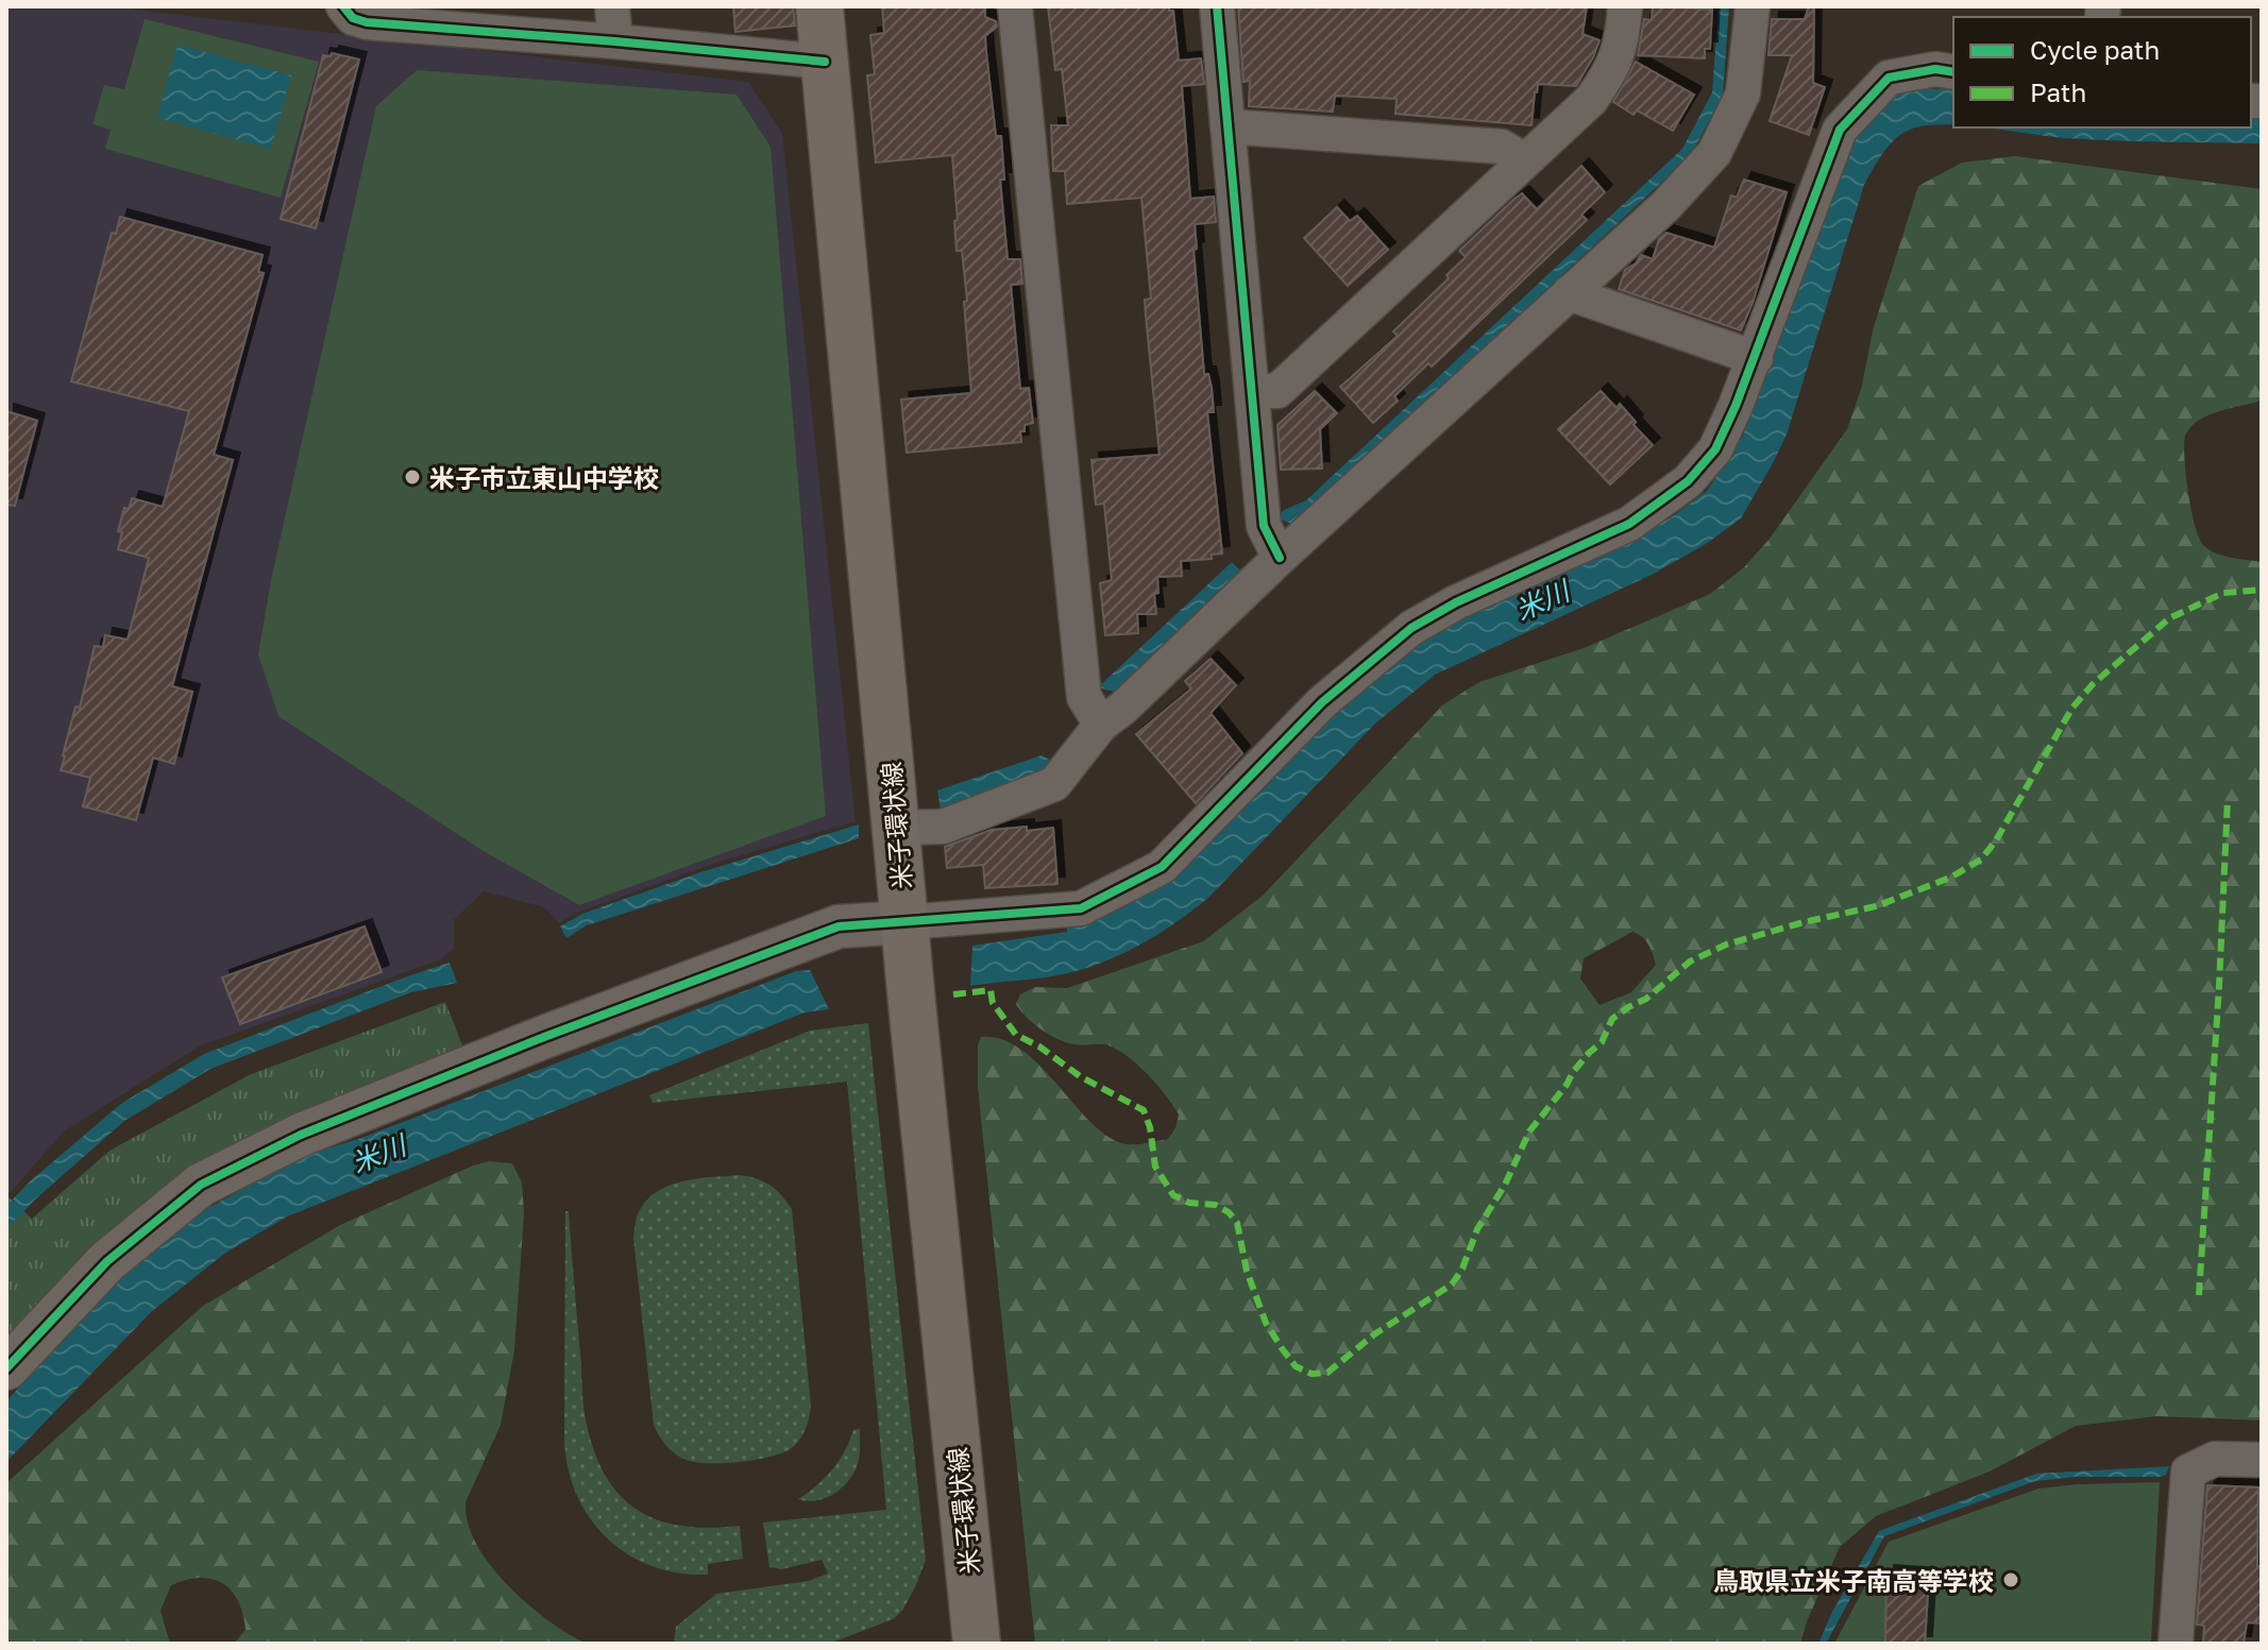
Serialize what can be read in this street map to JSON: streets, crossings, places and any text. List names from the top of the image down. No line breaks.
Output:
{"streets":{"main road":["米子環状線"]},"water":["米川"],"places":["米子市立東山中学校","鳥取県立米子南高等学校"],"legend":["Cycle path","Path"]}
